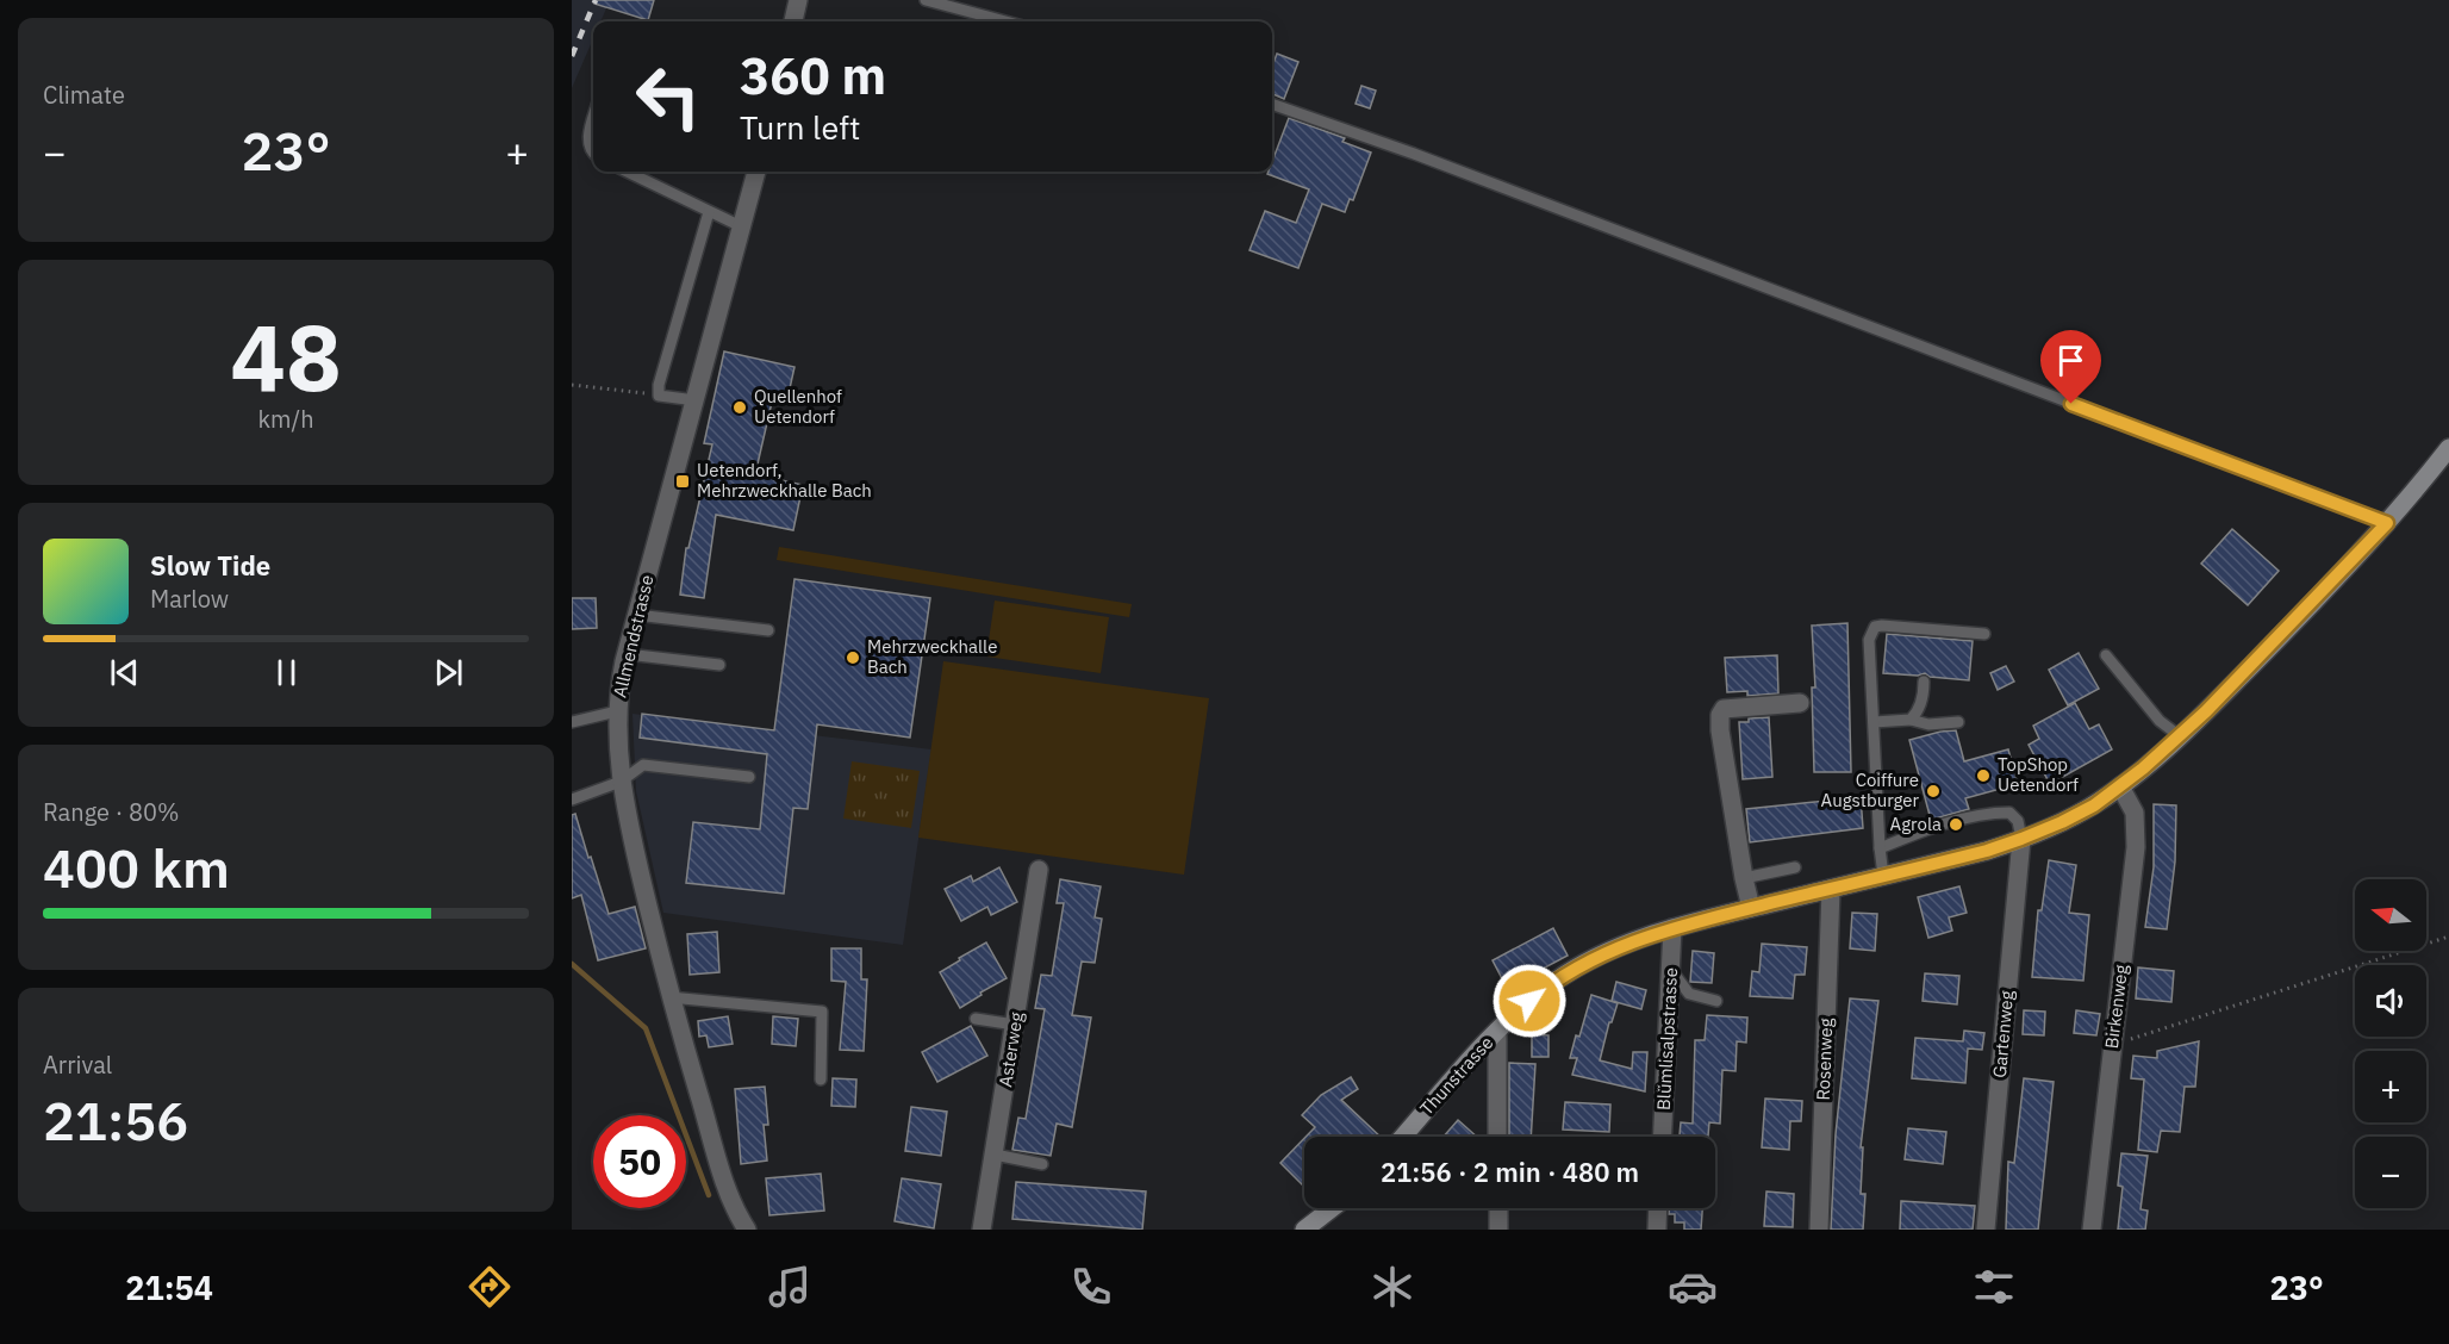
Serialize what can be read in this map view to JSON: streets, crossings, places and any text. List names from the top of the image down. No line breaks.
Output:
{"streets":{"main road":["Thunstrasse"],"street":["Allmendstrasse","Birkenweg","Gartenweg","Blümlisalpstrasse","Asterweg","Rosenweg"]},"crossings":[["Birkenweg","Thunstrasse"],["Gartenweg","Thunstrasse"],["Blümlisalpstrasse","Thunstrasse"],["Rosenweg","Thunstrasse"]],"places":{"other":["Quellenhof Uetendorf","Mehrzweckhalle Bach","TopShop Uetendorf","Coiffure Augstburger","Agrola"],"transit":["Uetendorf, Mehrzweckhalle Bach"]},"north":"left","page":{"tile":["Climate",["48","km/h"],["Range · 80%","400 km"],["Arrival","21:56"]],"turn":["360 m","Turn left"],"heat":["−","23°","+"],"song":["Slow Tide","Marlow"],"map_buttons":["+","−"],"limit":"50","trip":"21:56 · 2 min · 480 m","tabs":["21:54","23°"]}}
